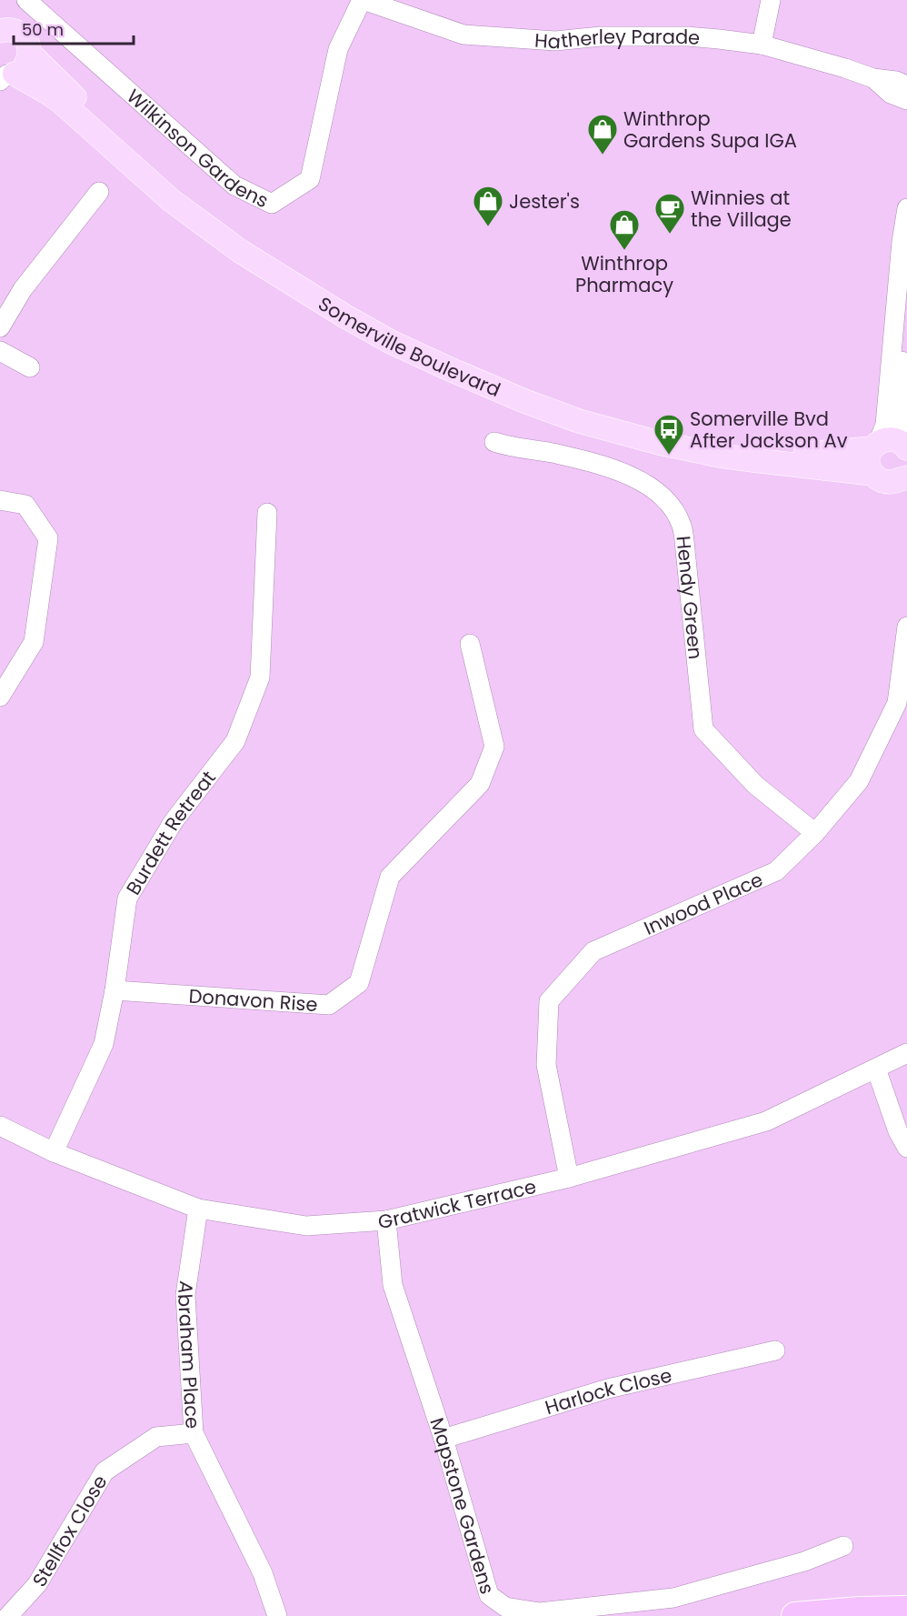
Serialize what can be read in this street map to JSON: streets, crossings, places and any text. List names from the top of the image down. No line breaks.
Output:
{"streets":{"main road":["Somerville Boulevard"],"street":["Hatherley Parade","Wilkinson Gardens","Hendy Green","Burdett Retreat","Inwood Place","Donavon Rise","Gratwick Terrace","Abraham Place","Harlock Close","Mapstone Gardens","Stellfox Close"]},"crossings":[["Hatherley Parade","Wilkinson Gardens"],["Hendy Green","Inwood Place"],["Burdett Retreat","Donavon Rise"],["Burdett Retreat","Gratwick Terrace"],["Inwood Place","Gratwick Terrace"],["Gratwick Terrace","Abraham Place"],["Gratwick Terrace","Mapstone Gardens"],["Abraham Place","Stellfox Close"],["Harlock Close","Mapstone Gardens"]],"places":{"shop":["Winthrop Gardens Supa IGA","Jester's","Winthrop Pharmacy"],"cafe":["Winnies at the Village"],"bus stop":["Somerville Bvd After Jackson Av"]},"scale_bar":"50 m"}
